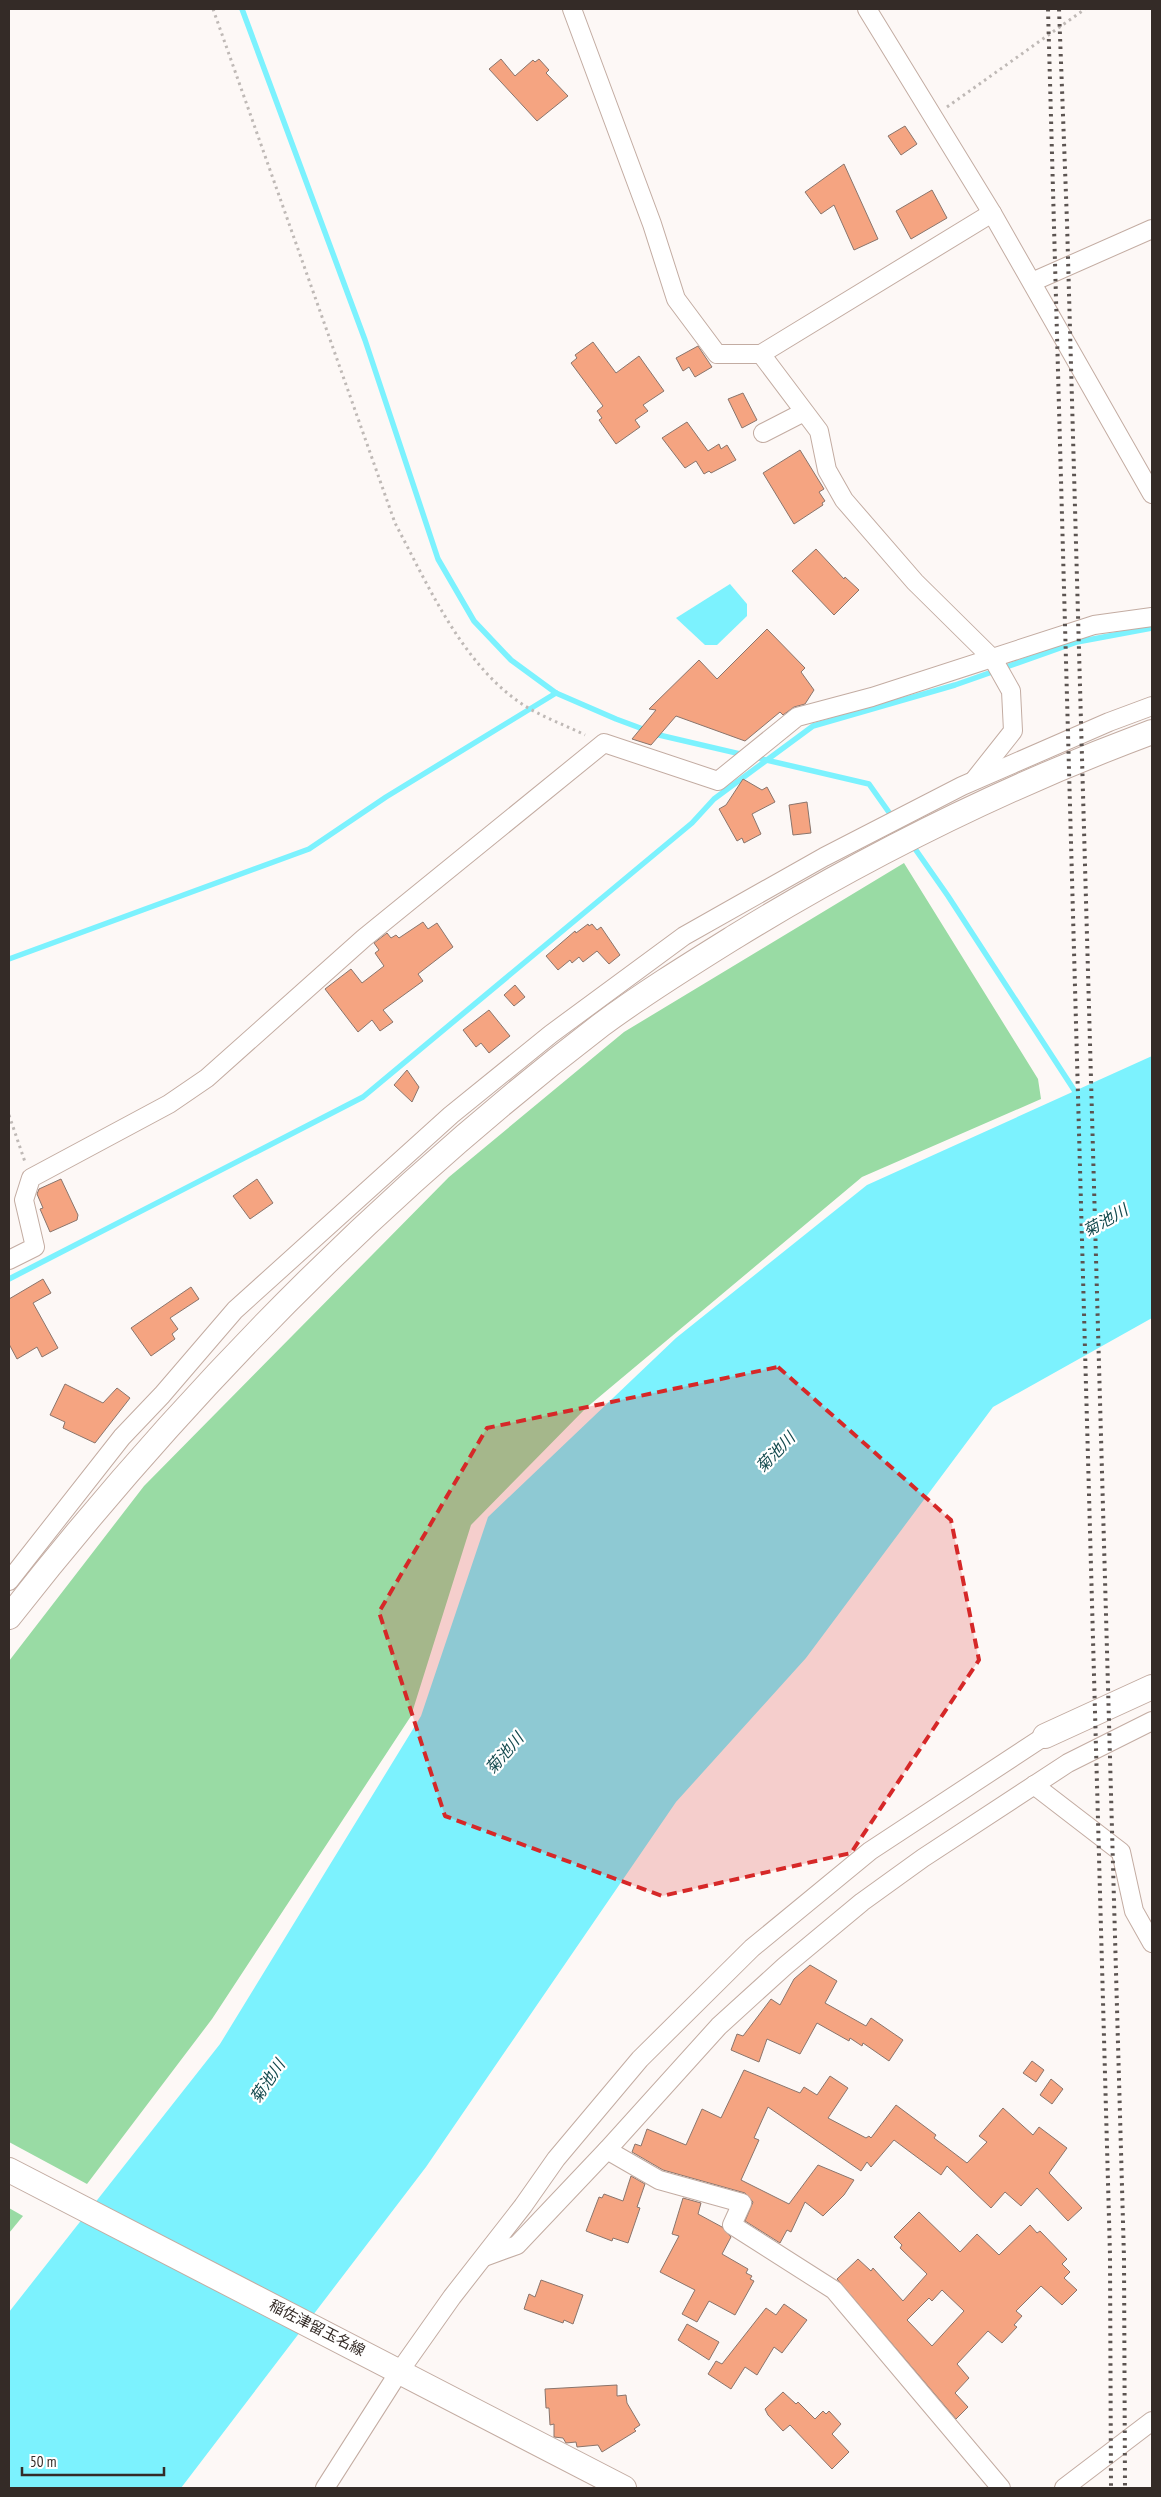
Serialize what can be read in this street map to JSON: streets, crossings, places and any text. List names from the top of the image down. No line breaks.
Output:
{"streets":{"street":["稲佐津留玉名線"]},"water":["菊池川"],"scale_bar":"50 m"}
